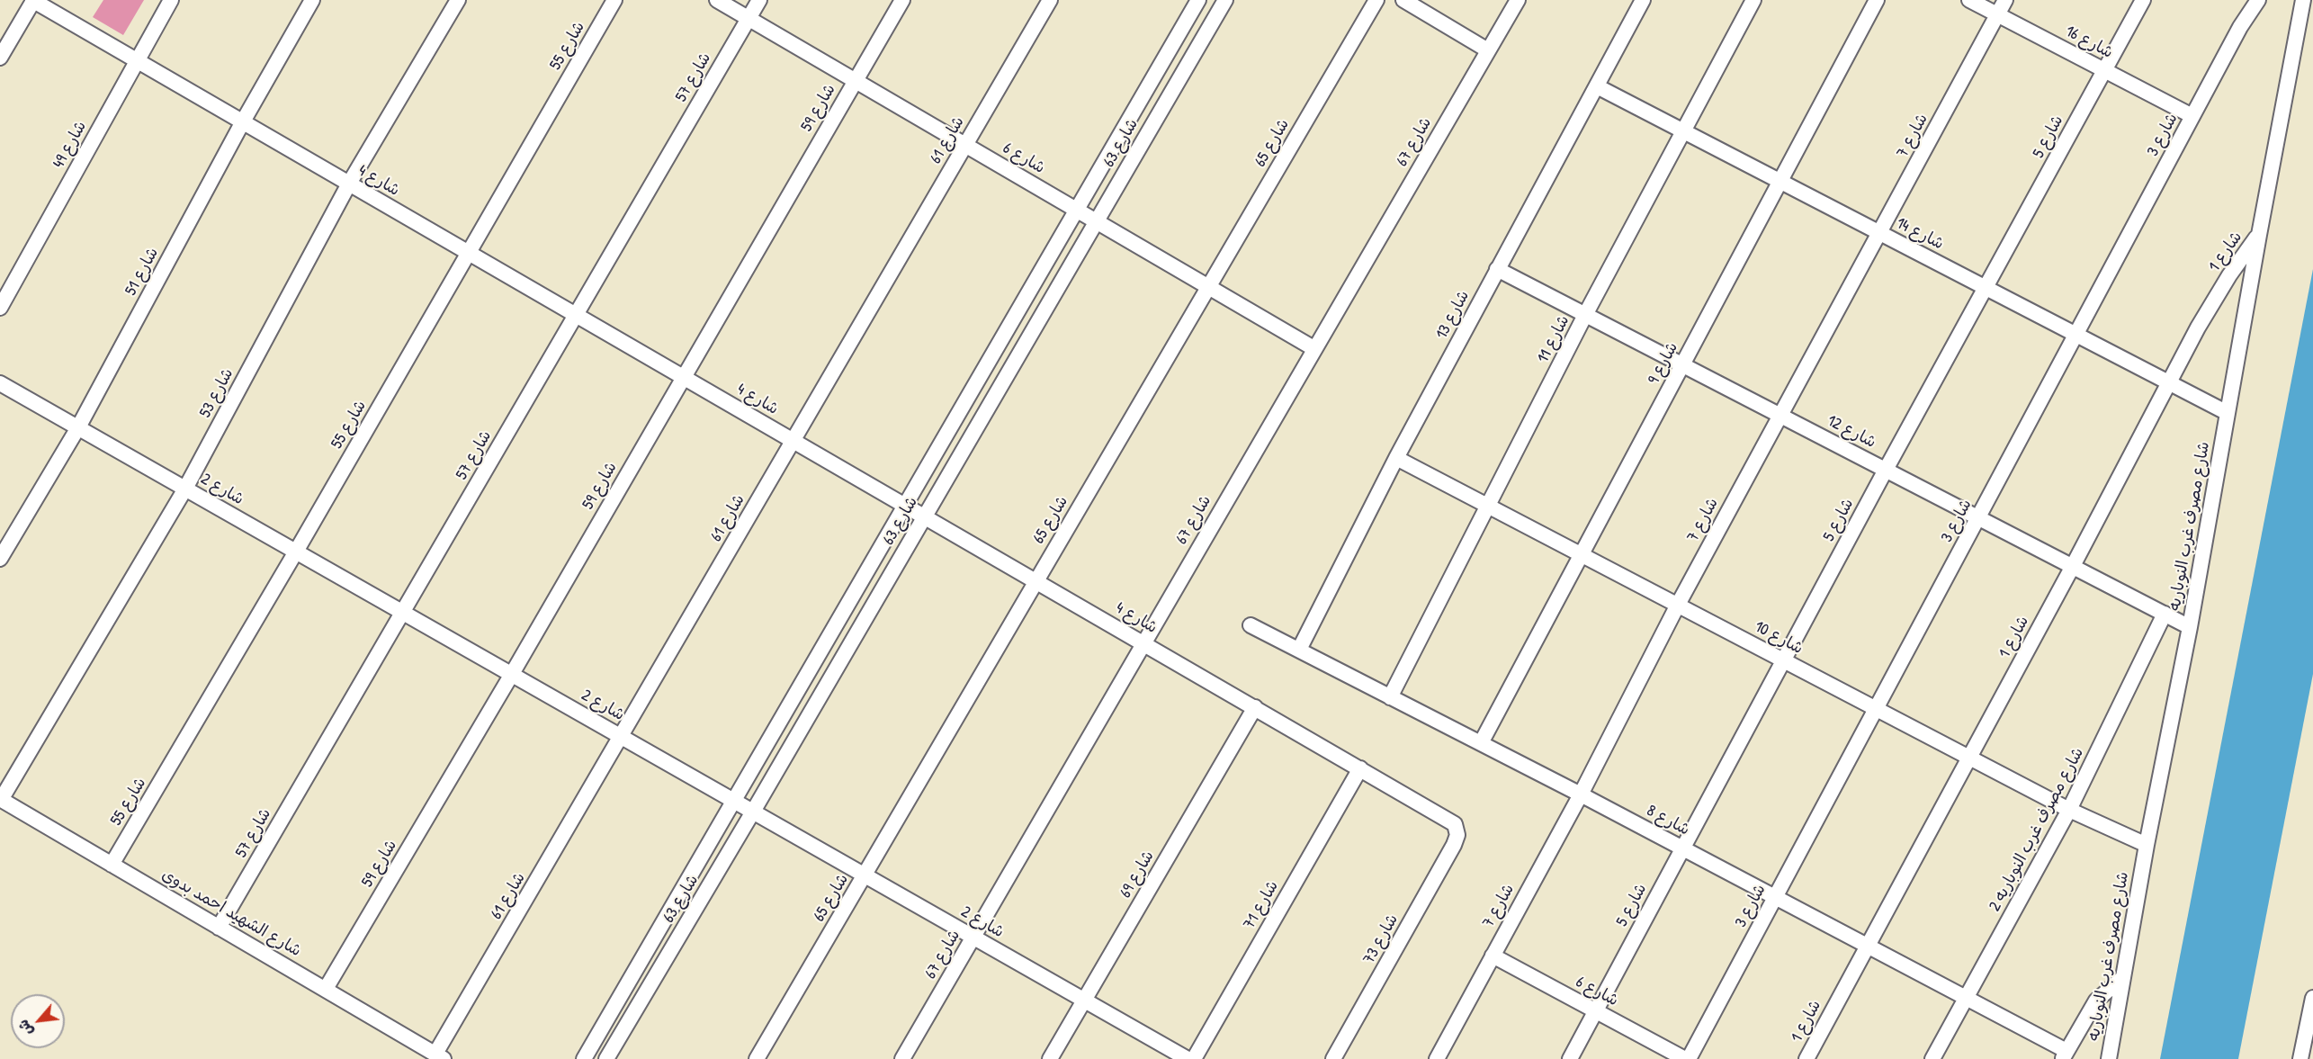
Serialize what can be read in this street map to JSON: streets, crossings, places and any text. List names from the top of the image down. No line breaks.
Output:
{"streets":{"street":["شارع 16","شارع 55","شارع 57","شارع 59","شارع 3","شارع 7","شارع 5","شارع 61","شارع 67","شارع 63","شارع 65","شارع 49","شارع 6","شارع 4","شارع 14","شارع 1","شارع 51","شارع 13","شارع 11","شارع 9","شارع 53","شارع 12","شارع 2","شارع مصرف غرب النوباريه","شارع 10","شارع 8","شارع مصرف غرب النوباريه 2","شارع 69","شارع 71","شارع الشهيد احمد بدوى","شارع 73"]},"crossings":[["شارع 16","شارع 3"],["شارع 16","شارع 7"],["شارع 16","شارع 5"],["شارع 55","شارع 4"],["شارع 55","شارع 2"],["شارع 55","شارع الشهيد احمد بدوى"],["شارع 57","شارع 6"],["شارع 57","شارع 4"],["شارع 57","شارع 2"],["شارع 57","شارع الشهيد احمد بدوى"],["شارع 59","شارع 6"],["شارع 59","شارع 4"],["شارع 59","شارع 2"],["شارع 59","شارع الشهيد احمد بدوى"],["شارع 3","شارع 6"],["شارع 3","شارع 14"],["شارع 3","شارع 12"],["شارع 3","شارع 10"],["شارع 3","شارع 8"],["شارع 7","شارع 6"],["شارع 7","شارع 14"],["شارع 7","شارع 12"],["شارع 7","شارع 10"],["شارع 7","شارع 8"],["شارع 5","شارع 6"],["شارع 5","شارع 14"],["شارع 5","شارع 12"],["شارع 5","شارع 10"],["شارع 5","شارع 8"],["شارع 61","شارع 6"],["شارع 61","شارع 4"],["شارع 61","شارع 2"],["شارع 61","شارع الشهيد احمد بدوى"],["شارع 67","شارع 6"],["شارع 67","شارع 4"],["شارع 67","شارع 2"],["شارع 63","شارع 6"],["شارع 63","شارع 4"],["شارع 63","شارع 2"],["شارع 65","شارع 6"],["شارع 65","شارع 4"],["شارع 65","شارع 2"],["شارع 49","شارع 4"],["شارع 4","شارع 51"],["شارع 4","شارع 53"],["شارع 4","شارع 69"],["شارع 4","شارع 71"],["شارع 4","شارع 73"],["شارع 14","شارع 1"],["شارع 14","شارع 13"],["شارع 14","شارع 11"],["شارع 14","شارع 9"],["شارع 14","شارع مصرف غرب النوباريه"],["شارع 1","شارع 12"],["شارع 1","شارع مصرف غرب النوباريه"],["شارع 1","شارع 10"],["شارع 1","شارع 8"],["شارع 51","شارع 2"],["شارع 13","شارع 12"],["شارع 13","شارع 10"],["شارع 13","شارع 8"],["شارع 11","شارع 12"],["شارع 11","شارع 10"],["شارع 11","شارع 8"],["شارع 9","شارع 12"],["شارع 9","شارع 10"],["شارع 9","شارع 8"],["شارع 53","شارع 2"],["شارع 53","شارع الشهيد احمد بدوى"],["شارع 12","شارع مصرف غرب النوباريه"],["شارع 12","شارع مصرف غرب النوباريه 2"],["شارع 2","شارع 69"],["شارع مصرف غرب النوباريه","شارع 10"],["شارع 10","شارع مصرف غرب النوباريه 2"],["شارع 8","شارع مصرف غرب النوباريه 2"]],"north":"bottom left"}
